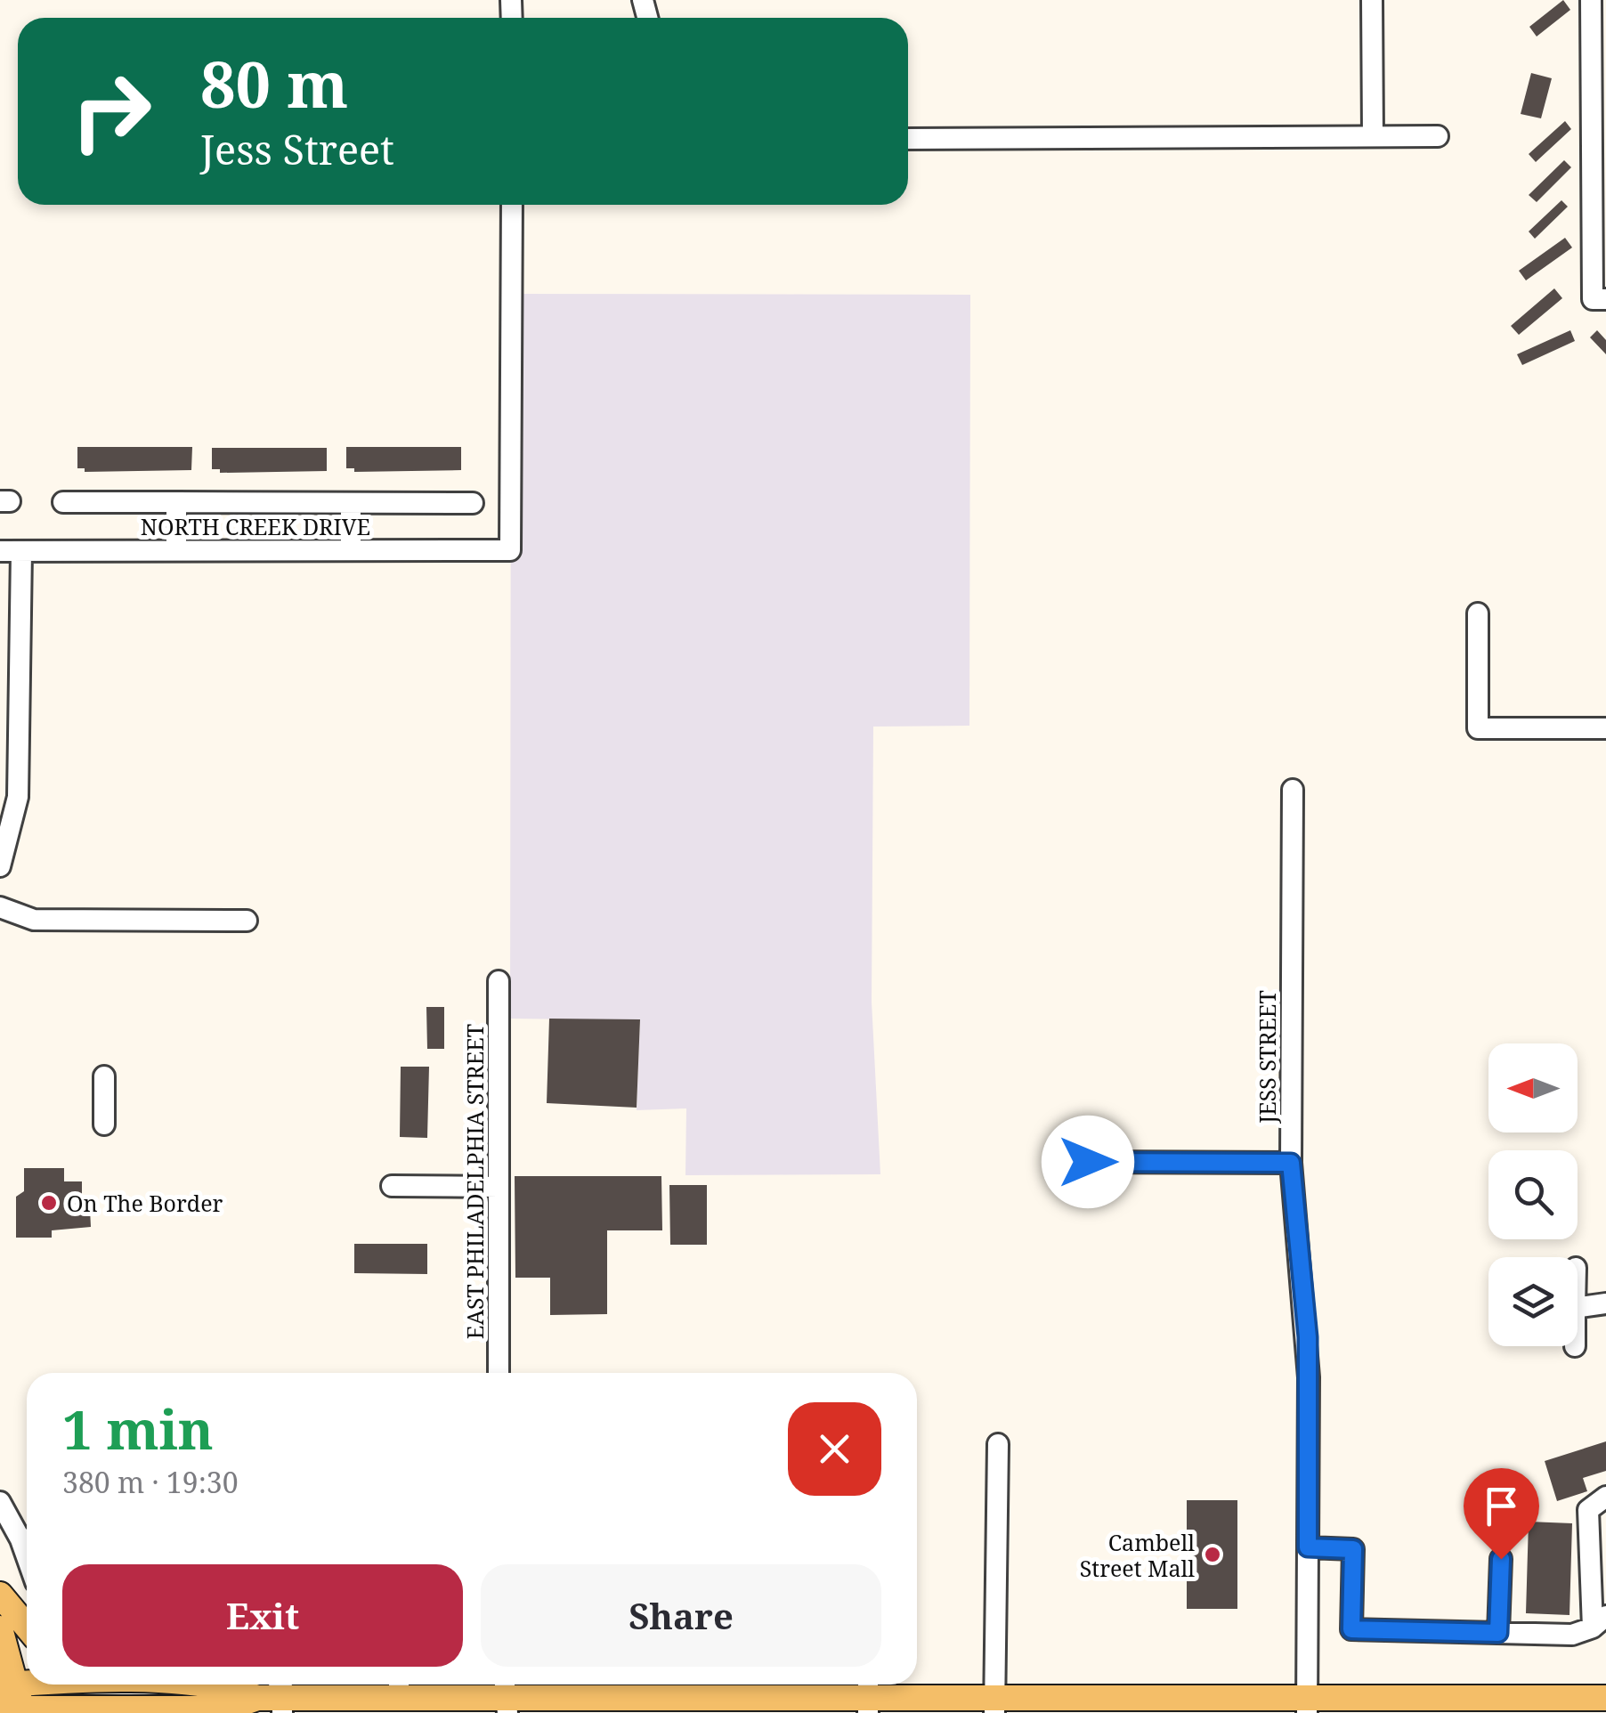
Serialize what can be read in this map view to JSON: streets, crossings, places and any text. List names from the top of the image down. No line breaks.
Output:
{"streets":{"street":["NORTH CREEK DRIVE","JESS STREET","EAST PHILADELPHIA STREET"]},"places":["On The Border","Cambell Street Mall"],"north":"left","page":{"turn":["80 m","Jess Street"],"heading":["1 min","380 m · 19:30"],"buttons":["Exit","Share"]}}
